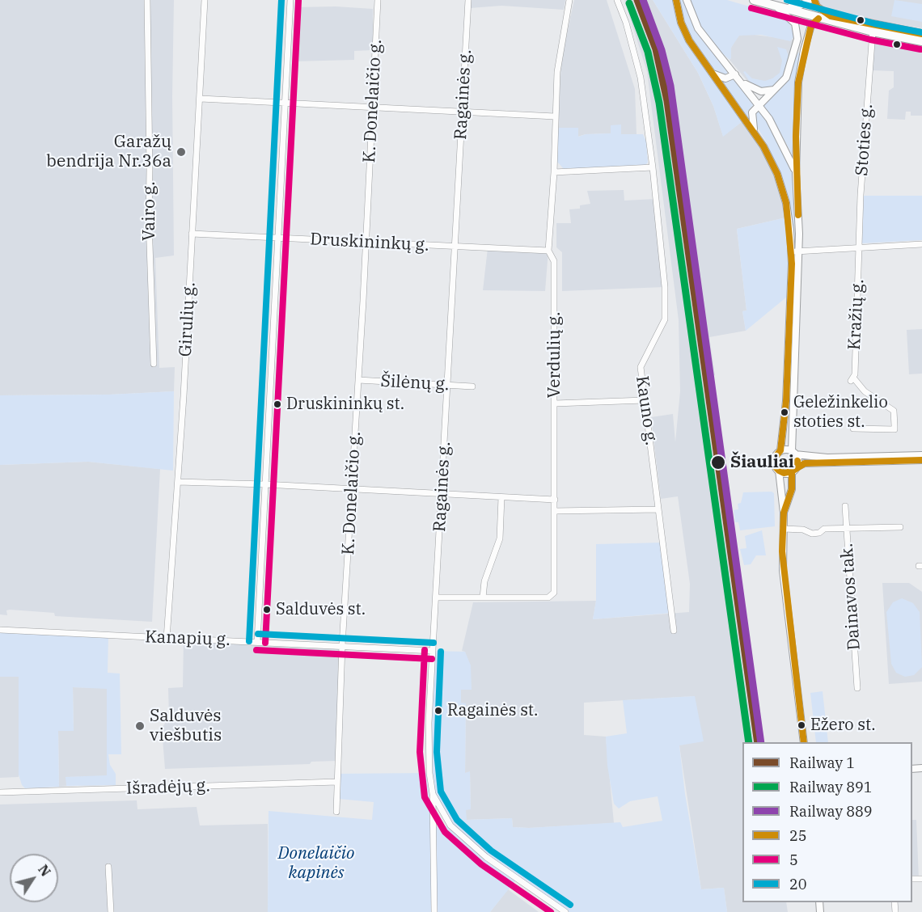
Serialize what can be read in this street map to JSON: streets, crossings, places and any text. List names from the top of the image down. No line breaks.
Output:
{"streets":{"street":["Ragainės g.","K. Donelaičio g.","Stoties g.","Vairo g.","Druskininkų g.","Kražių g.","Girulių g.","Verdulių g.","Šilėnų g.","Kauno g.","Dainavos tak.","Kanapių g.","Išradėjų g."]},"crossings":[["Ragainės g.","Druskininkų g."],["Ragainės g.","Verdulių g."],["Ragainės g.","Šilėnų g."],["Ragainės g.","Kanapių g."],["K. Donelaičio g.","Druskininkų g."],["K. Donelaičio g.","Šilėnų g."],["K. Donelaičio g.","Kanapių g."],["K. Donelaičio g.","Išradėjų g."],["Stoties g.","Kražių g."],["Druskininkų g.","Girulių g."],["Druskininkų g.","Verdulių g."],["Girulių g.","Kanapių g."]],"parks":["Donelaičio kapinės"],"places":["Garažų bendrija Nr.36a","Druskininkų st.","Geležinkelio stoties st.","Šiauliai","Salduvės st.","Ragainės st.","Ežero st.","Salduvės viešbutis"],"lines":["rail line 1","rail line 889","transit line 25","transit line 20","transit line 5","rail line 891"],"legend":["Railway 1","Railway 891","Railway 889","25","5","20"],"north":"top right"}
